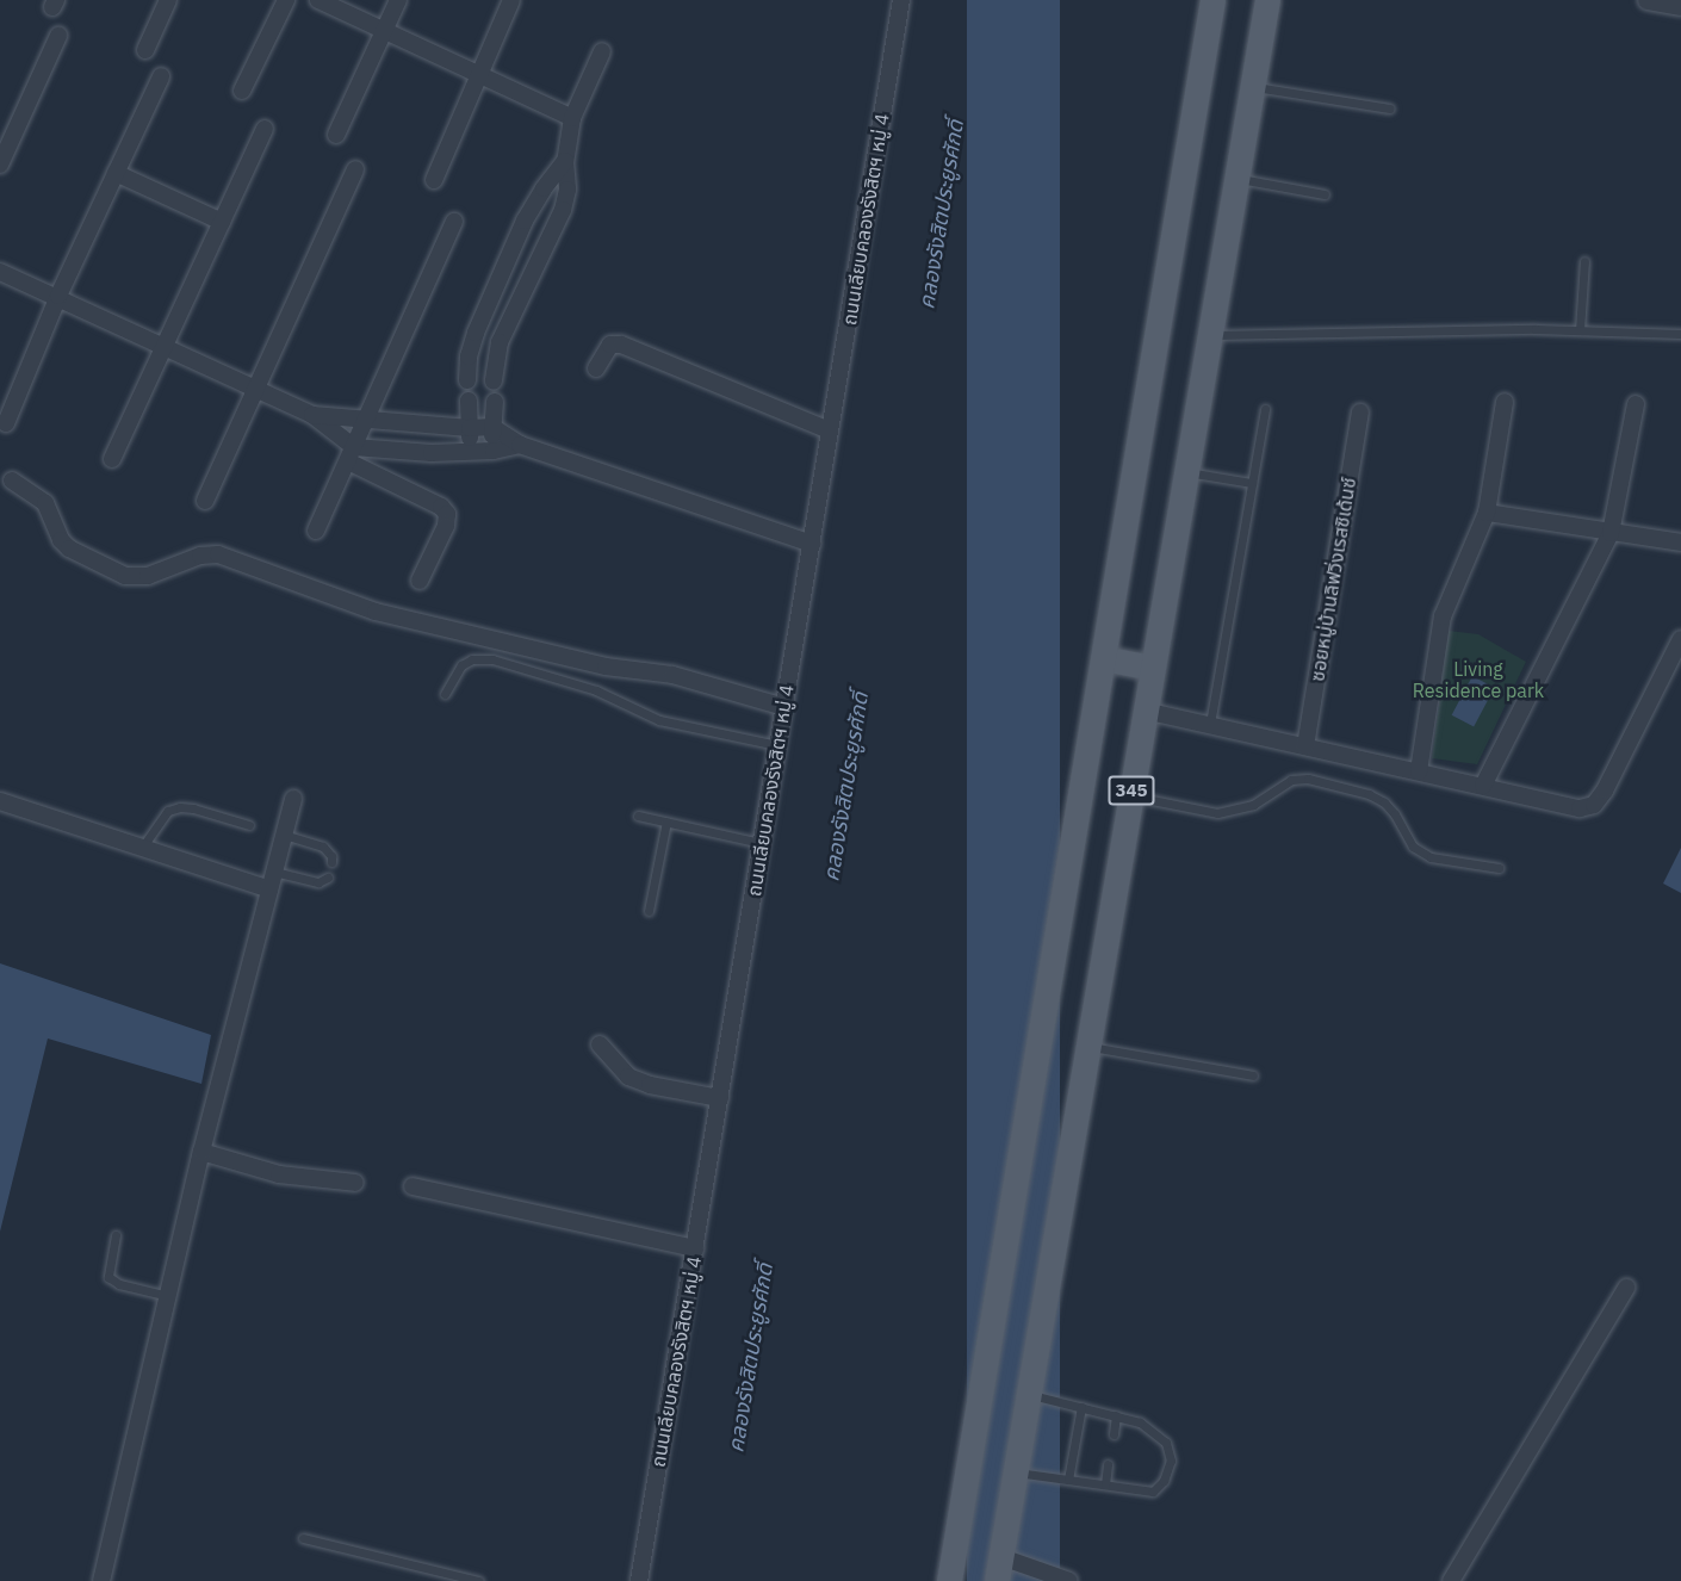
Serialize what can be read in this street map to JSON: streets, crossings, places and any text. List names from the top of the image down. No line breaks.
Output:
{"streets":{"main road":["345"],"street":["ถนนเลียบคลองรังสิตฯ หมู่ 4","ซอยหมู่บ้านลิฟวิ่งเรสซิเด้นซ์"]},"water":["คลองรังสิตประยูรศักดิ์"],"parks":["Living Residence park"]}
